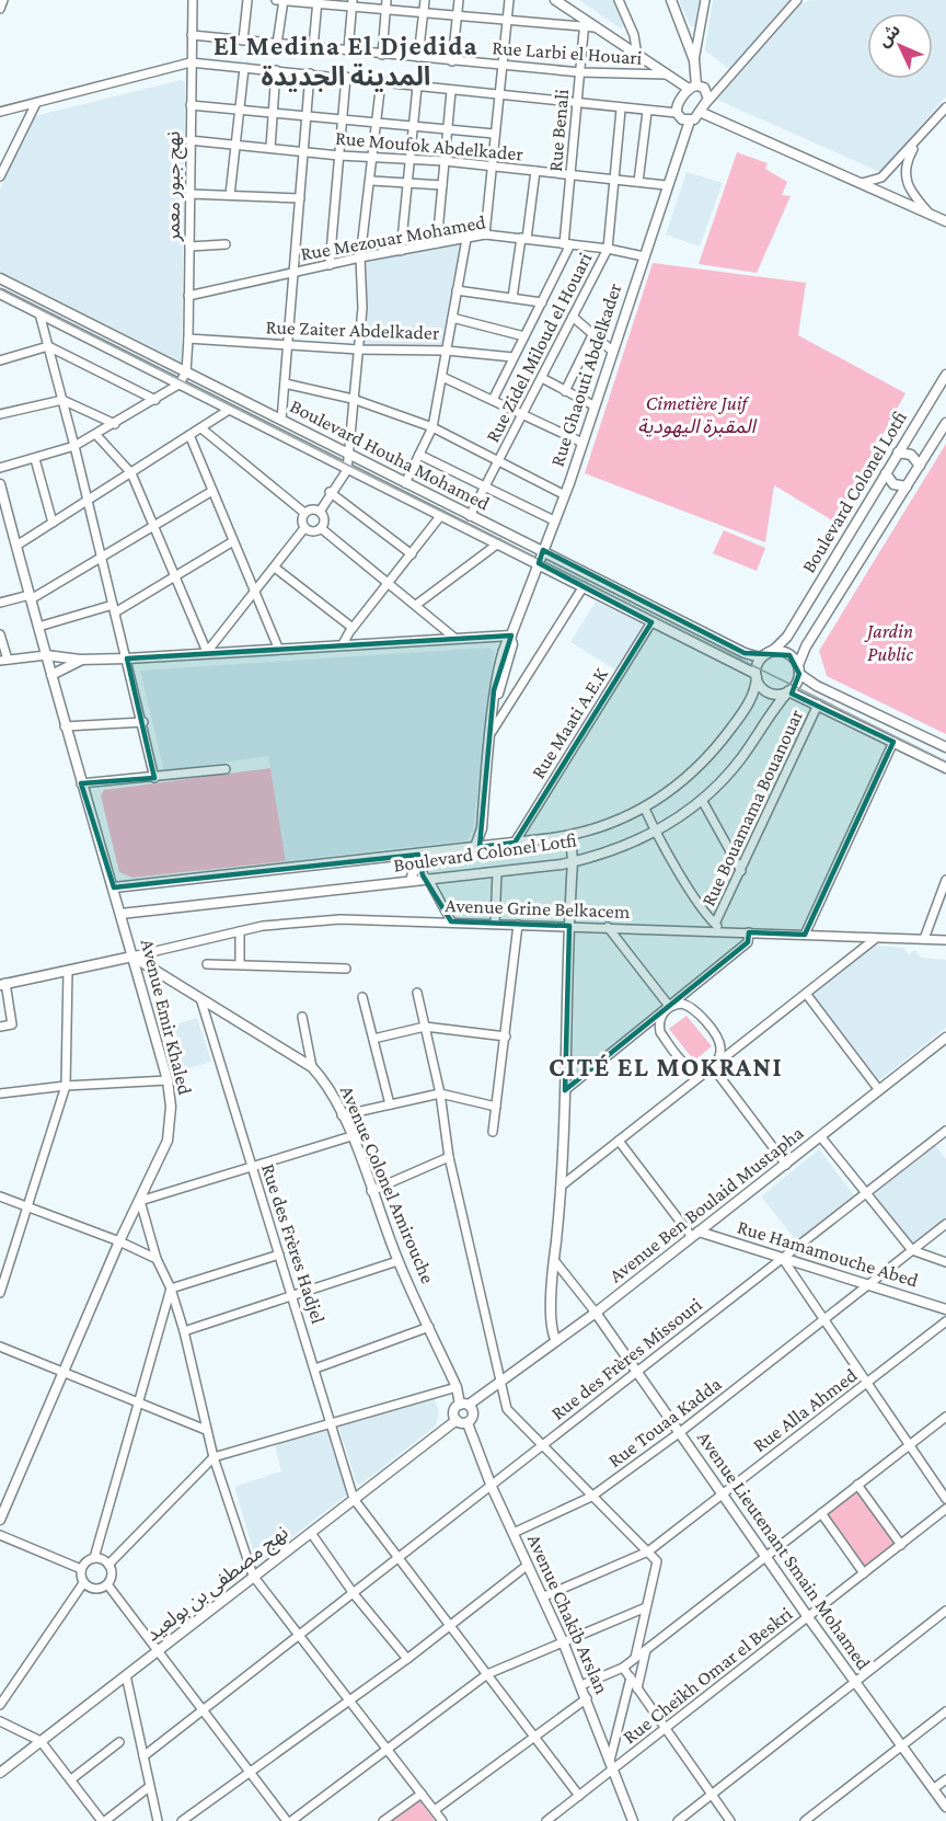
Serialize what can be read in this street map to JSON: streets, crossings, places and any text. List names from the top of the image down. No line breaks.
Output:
{"streets":{"main road":["Rue Ghaouti Abdelkader","Boulevard Houha Mohamed","Boulevard Colonel Lotfi","Avenue Emir Khaled","Avenue Colonel Amirouche","Avenue Ben Boulaid Mustapha","Rue Hamamouche Abed","Avenue Lieutenant Smain Mohamed","نهج مصطفى بن بولعيد","Avenue Chakib Arslan"],"street":["Rue Larbi el Houari","Rue Benali","Rue Moufok Abdelkader","نهج جبور معمر","Rue Mezouar Mohamed","Rue Zaiter Abdelkader","Rue Zidel Miloud el Houari","Rue Maati A.E.K","Rue Bouamama Bouanouar","Avenue Grine Belkacem","Rue des Frères Hadjel","Rue des Frères Missouri","Rue Alla Ahmed","Rue Touaa Kadda","Rue Cheikh Omar el Beskri"]},"crossings":[["Rue Larbi el Houari","Rue Benali"],["Rue Larbi el Houari","نهج جبور معمر"],["Rue Benali","Rue Moufok Abdelkader"],["Rue Benali","Rue Mezouar Mohamed"],["Rue Moufok Abdelkader","نهج جبور معمر"],["Rue Moufok Abdelkader","Rue Zidel Miloud el Houari"],["Rue Moufok Abdelkader","Rue Ghaouti Abdelkader"],["نهج جبور معمر","Rue Mezouar Mohamed"],["نهج جبور معمر","Rue Zaiter Abdelkader"],["نهج جبور معمر","Boulevard Houha Mohamed"],["Rue Mezouar Mohamed","Rue Zidel Miloud el Houari"],["Rue Mezouar Mohamed","Rue Ghaouti Abdelkader"],["Rue Zidel Miloud el Houari","Boulevard Houha Mohamed"],["Rue Ghaouti Abdelkader","Boulevard Houha Mohamed"],["Rue Ghaouti Abdelkader","Boulevard Colonel Lotfi"],["Boulevard Houha Mohamed","Boulevard Colonel Lotfi"],["Boulevard Houha Mohamed","Rue Maati A.E.K"],["Boulevard Colonel Lotfi","Rue Maati A.E.K"],["Boulevard Colonel Lotfi","Avenue Emir Khaled"],["Avenue Grine Belkacem","Avenue Emir Khaled"],["Avenue Grine Belkacem","Avenue Colonel Amirouche"],["Avenue Emir Khaled","Avenue Colonel Amirouche"],["Avenue Colonel Amirouche","Avenue Ben Boulaid Mustapha"],["Avenue Colonel Amirouche","Rue des Frères Hadjel"],["Avenue Ben Boulaid Mustapha","Rue Hamamouche Abed"],["Avenue Ben Boulaid Mustapha","Avenue Lieutenant Smain Mohamed"],["Rue des Frères Hadjel","نهج مصطفى بن بولعيد"],["Rue Hamamouche Abed","Rue des Frères Missouri"],["Rue Hamamouche Abed","Rue Touaa Kadda"],["Rue des Frères Missouri","Avenue Lieutenant Smain Mohamed"],["Rue des Frères Missouri","Avenue Chakib Arslan"],["Rue Alla Ahmed","Avenue Lieutenant Smain Mohamed"],["Rue Alla Ahmed","Avenue Chakib Arslan"],["Rue Touaa Kadda","Avenue Lieutenant Smain Mohamed"],["Rue Touaa Kadda","Avenue Chakib Arslan"],["Avenue Lieutenant Smain Mohamed","Rue Cheikh Omar el Beskri"],["Avenue Chakib Arslan","Rue Cheikh Omar el Beskri"]],"districts":["El Medina El Djedida المدينة الجديدة","CITÉ EL MOKRANI"],"parks":["Cimetière Juif المقبرة اليهودية","Jardin Public"],"north":"top left"}
